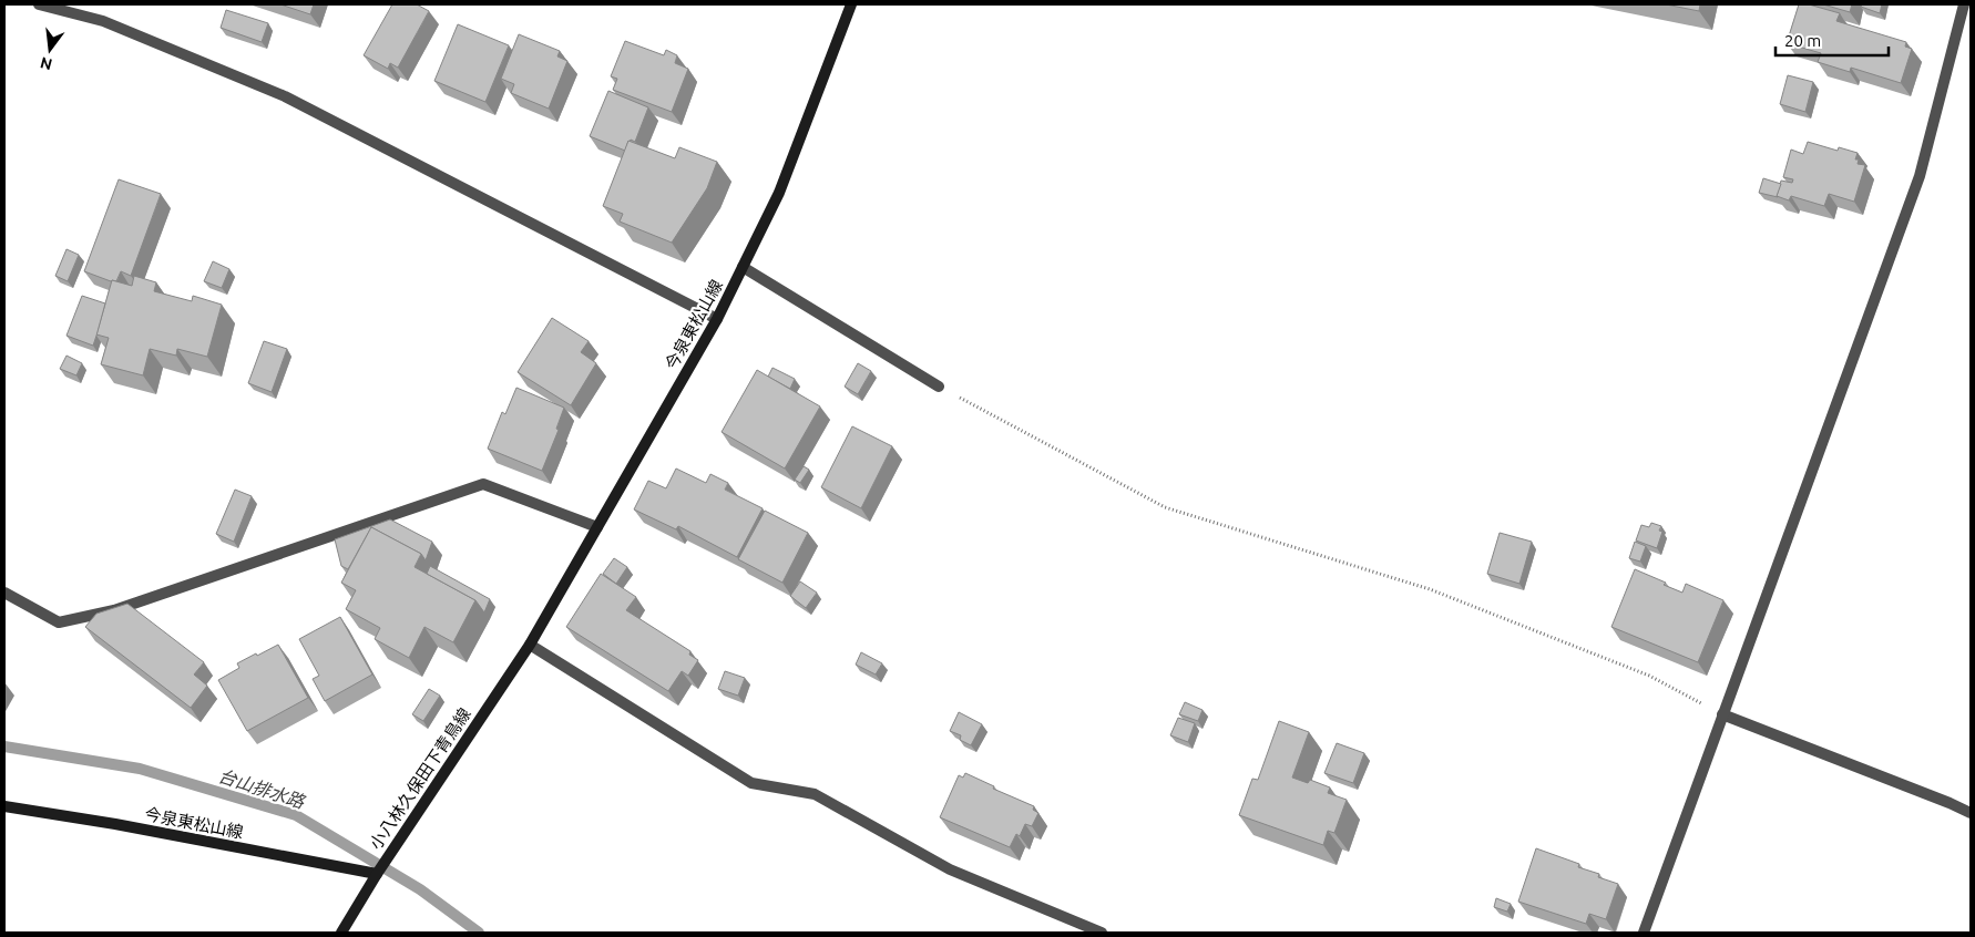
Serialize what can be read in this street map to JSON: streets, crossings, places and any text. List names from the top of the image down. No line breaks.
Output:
{"streets":{"main road":["今泉東松山線","小八林久保田下青鳥線"]},"crossings":[["今泉東松山線","小八林久保田下青鳥線"]],"water":["台山排水路"],"scale_bar":"20 m","north":"bottom"}
